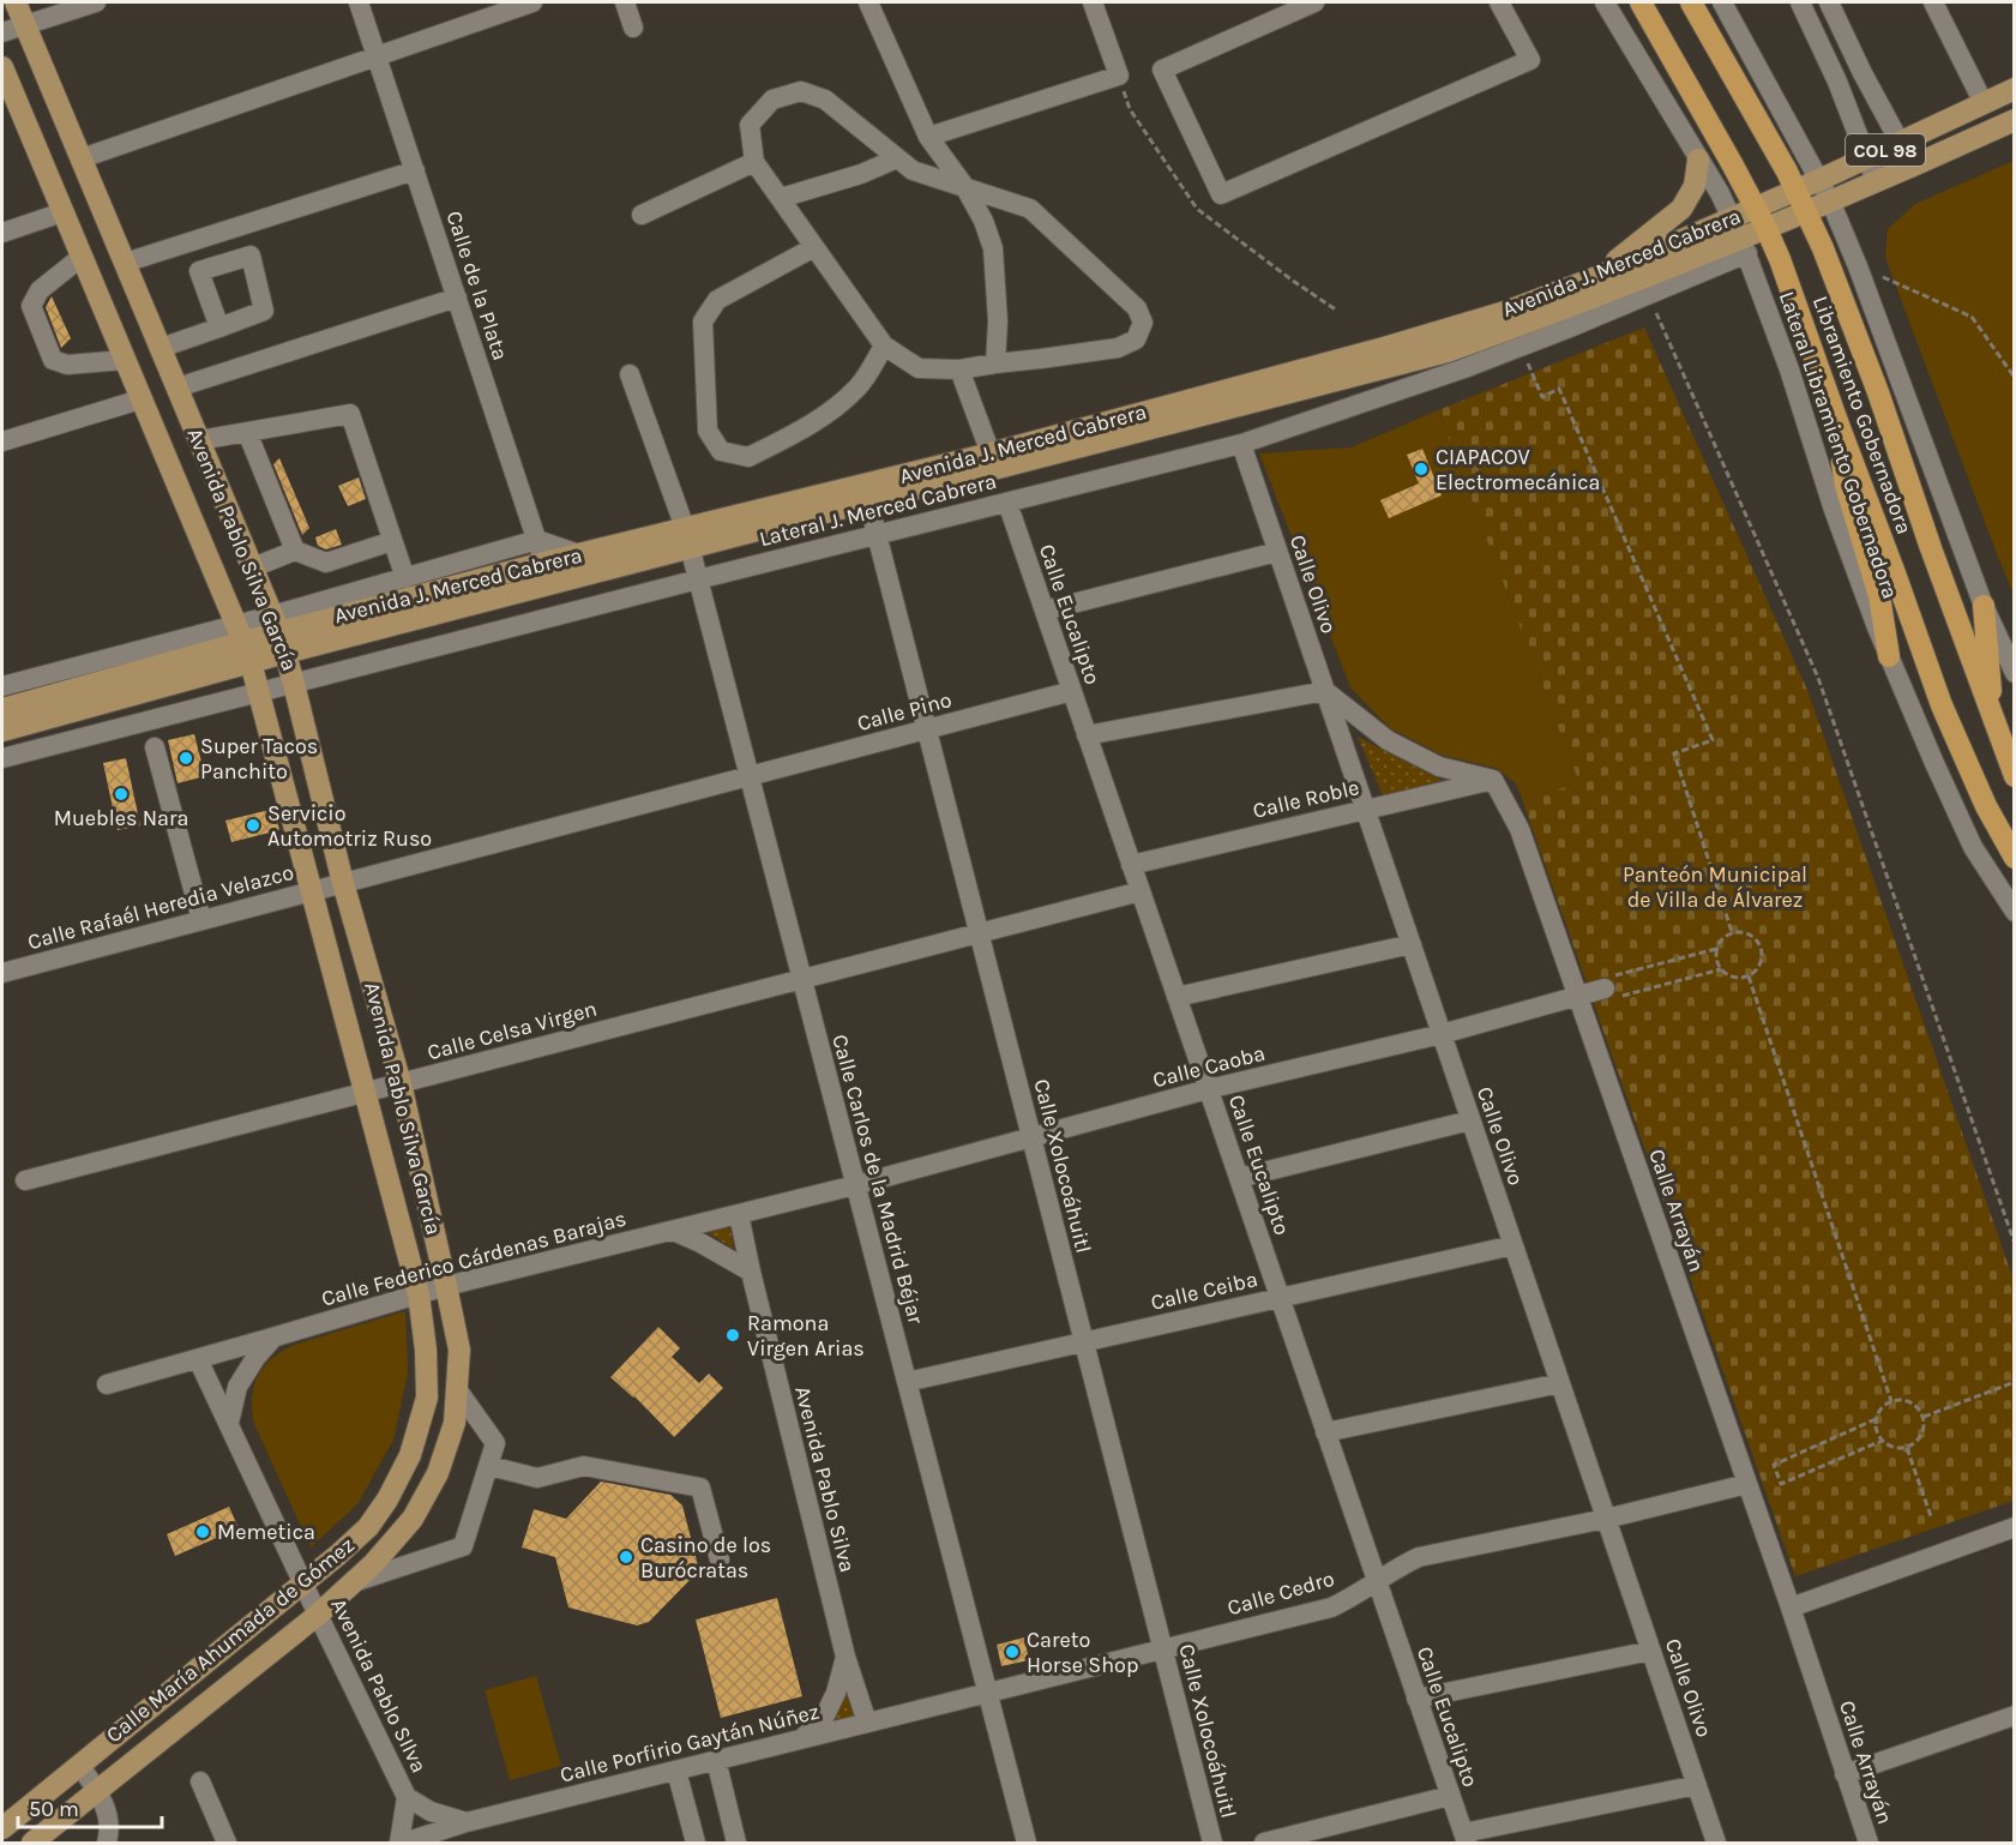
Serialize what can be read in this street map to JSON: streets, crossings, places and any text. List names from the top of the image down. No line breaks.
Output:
{"streets":{"highway":["Libramiento Gobernadora"],"main road":["COL 98","Avenida J. Merced Cabrera","Avenida Pablo Silva García","Calle María Ahumada de Gómez"],"street":["Calle de la Plata","Lateral Libramiento Gobernadora","Lateral J. Merced Cabrera","Calle Olivo","Calle Eucalipto","Calle Pino","Calle Roble","Calle Rafaél Heredia Velazco","Calle Celsa Virgen","Calle Caoba","Calle Xolocoáhuitl","Calle Carlos de la Madrid Béjar","Calle Arrayán","Calle Federico Cárdenas Barajas","Calle Ceiba","Avenida Pablo Silva","Calle Cedro","Avenida Pablo SIlva","Calle Porfirio Gaytán Núñez"]},"crossings":[["COL 98","Avenida J. Merced Cabrera"],["COL 98","Libramiento Gobernadora"],["Avenida J. Merced Cabrera","Calle de la Plata"],["Avenida J. Merced Cabrera","Libramiento Gobernadora"],["Avenida J. Merced Cabrera","Lateral Libramiento Gobernadora"],["Avenida J. Merced Cabrera","Lateral J. Merced Cabrera"],["Avenida J. Merced Cabrera","Avenida Pablo Silva García"],["Avenida J. Merced Cabrera","Calle Xolocoáhuitl"],["Avenida J. Merced Cabrera","Calle Carlos de la Madrid Béjar"],["Lateral Libramiento Gobernadora","Lateral J. Merced Cabrera"],["Lateral J. Merced Cabrera","Avenida Pablo Silva García"],["Lateral J. Merced Cabrera","Calle Olivo"],["Lateral J. Merced Cabrera","Calle Eucalipto"],["Lateral J. Merced Cabrera","Calle Xolocoáhuitl"],["Lateral J. Merced Cabrera","Calle Carlos de la Madrid Béjar"],["Avenida Pablo Silva García","Calle Rafaél Heredia Velazco"],["Avenida Pablo Silva García","Calle Celsa Virgen"],["Avenida Pablo Silva García","Calle Federico Cárdenas Barajas"],["Avenida Pablo Silva García","Calle María Ahumada de Gómez"],["Calle Olivo","Calle Roble"],["Calle Olivo","Calle Caoba"],["Calle Olivo","Calle Ceiba"],["Calle Olivo","Calle Cedro"],["Calle Eucalipto","Calle Pino"],["Calle Eucalipto","Calle Roble"],["Calle Eucalipto","Calle Caoba"],["Calle Eucalipto","Calle Ceiba"],["Calle Eucalipto","Calle Cedro"],["Calle Pino","Calle Rafaél Heredia Velazco"],["Calle Pino","Calle Xolocoáhuitl"],["Calle Pino","Calle Carlos de la Madrid Béjar"],["Calle Roble","Calle Arrayán"],["Calle Rafaél Heredia Velazco","Calle Carlos de la Madrid Béjar"],["Calle Celsa Virgen","Calle Carlos de la Madrid Béjar"],["Calle Caoba","Calle Xolocoáhuitl"],["Calle Caoba","Calle Carlos de la Madrid Béjar"],["Calle Caoba","Calle Arrayán"],["Calle Caoba","Calle Federico Cárdenas Barajas"],["Calle Xolocoáhuitl","Calle Ceiba"],["Calle Xolocoáhuitl","Calle Cedro"],["Calle Carlos de la Madrid Béjar","Calle Federico Cárdenas Barajas"],["Calle Carlos de la Madrid Béjar","Calle Ceiba"],["Calle Carlos de la Madrid Béjar","Calle Cedro"],["Calle Carlos de la Madrid Béjar","Calle Porfirio Gaytán Núñez"],["Calle Arrayán","Calle Cedro"],["Calle Federico Cárdenas Barajas","Avenida Pablo Silva"],["Calle Federico Cárdenas Barajas","Calle María Ahumada de Gómez"],["Calle Federico Cárdenas Barajas","Avenida Pablo SIlva"],["Avenida Pablo Silva","Calle Porfirio Gaytán Núñez"],["Calle Cedro","Calle Porfirio Gaytán Núñez"],["Calle María Ahumada de Gómez","Avenida Pablo SIlva"]],"parks":["Panteón Municipal de Villa de Álvarez"],"places":["CIAPACOV Electromecánica","Super Tacos Panchito","Muebles Nara","Servicio Automotriz Ruso","Ramona Virgen Arias","Memetica","Casino de los Burócratas","Careto Horse Shop"],"scale_bar":"50 m"}
